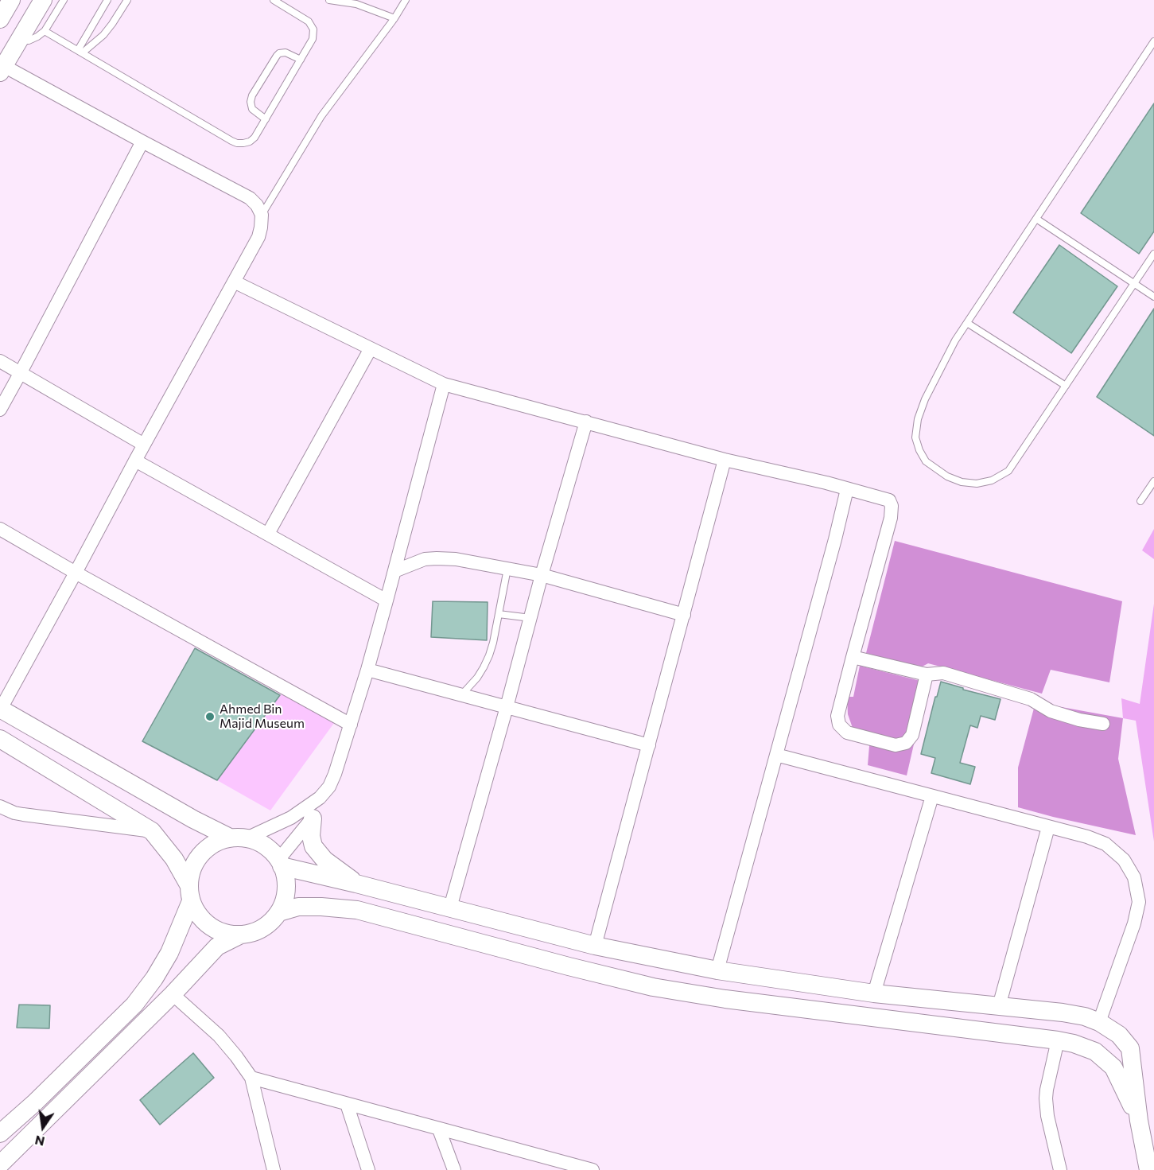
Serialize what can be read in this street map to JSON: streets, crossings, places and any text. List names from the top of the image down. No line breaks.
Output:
{"places":["Ahmed Bin Majid Museum"],"north":"bottom"}
